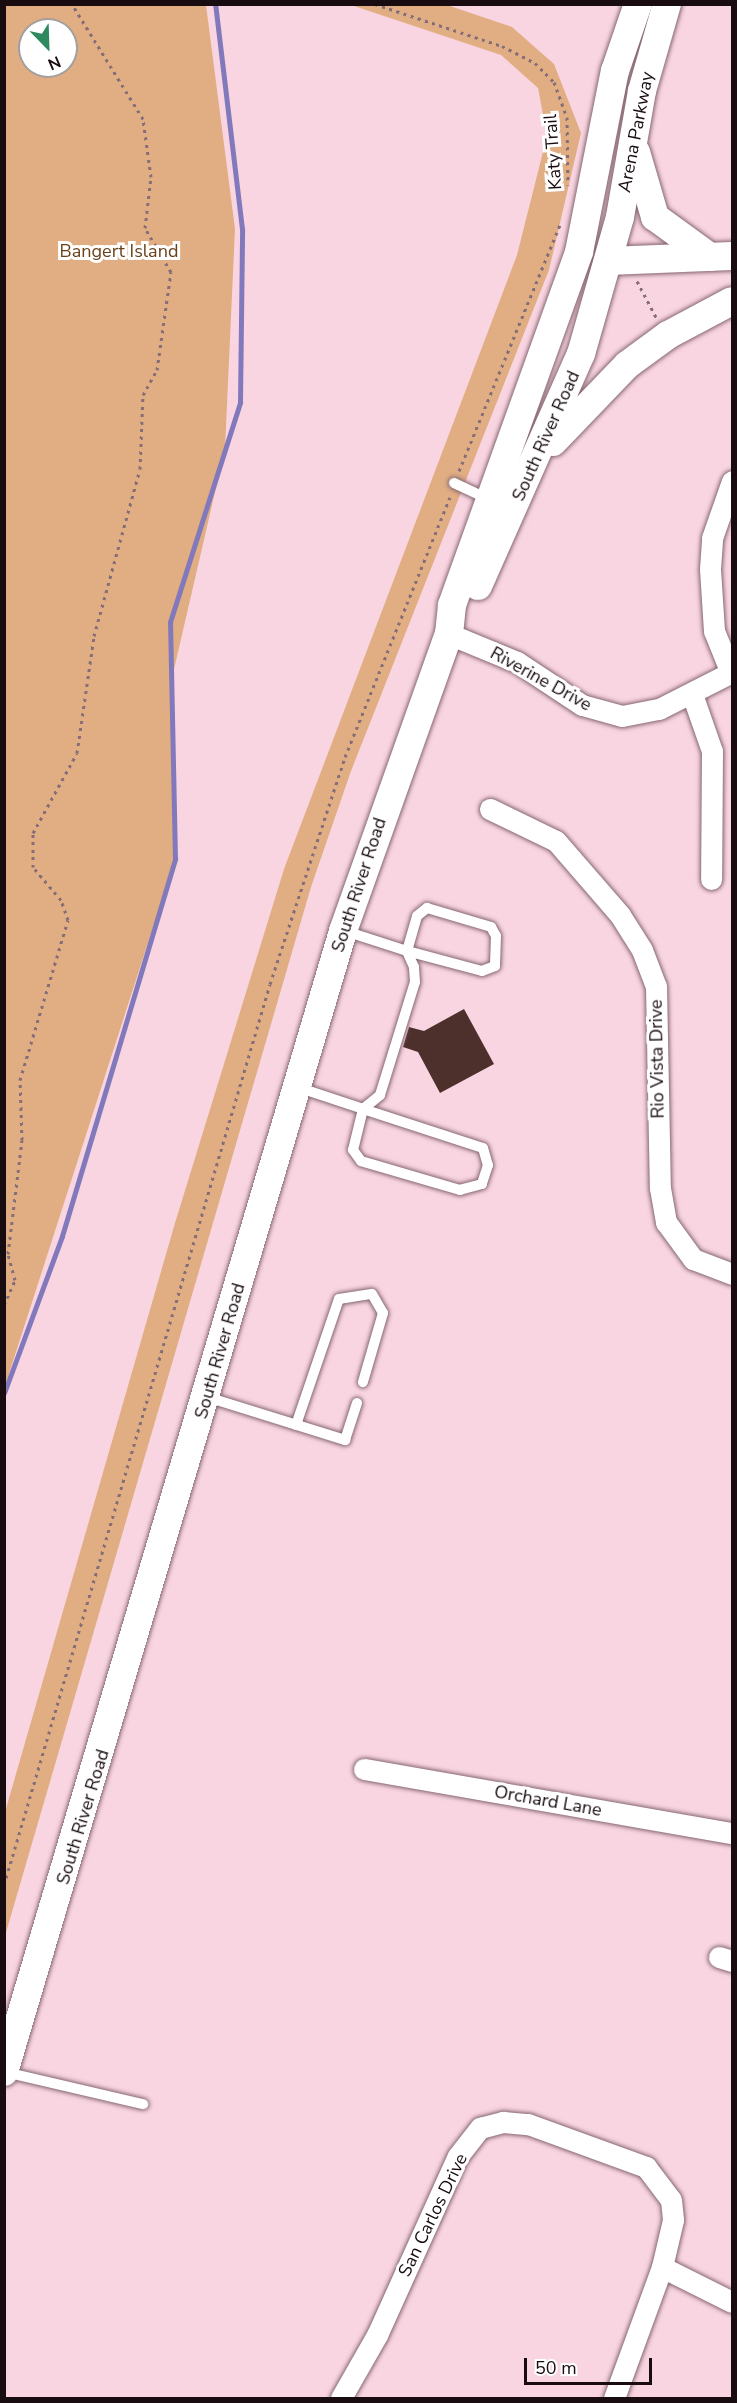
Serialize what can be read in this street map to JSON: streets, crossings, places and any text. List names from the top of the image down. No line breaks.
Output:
{"streets":{"main road":["Arena Parkway","South River Road"],"street":["Riverine Drive","Rio Vista Drive","Orchard Lane","San Carlos Drive"],"path":["Katy Trail"]},"crossings":[["Arena Parkway","South River Road"],["South River Road","Riverine Drive"]],"parks":["Bangert Island"],"scale_bar":"50 m","north":"bottom right"}
